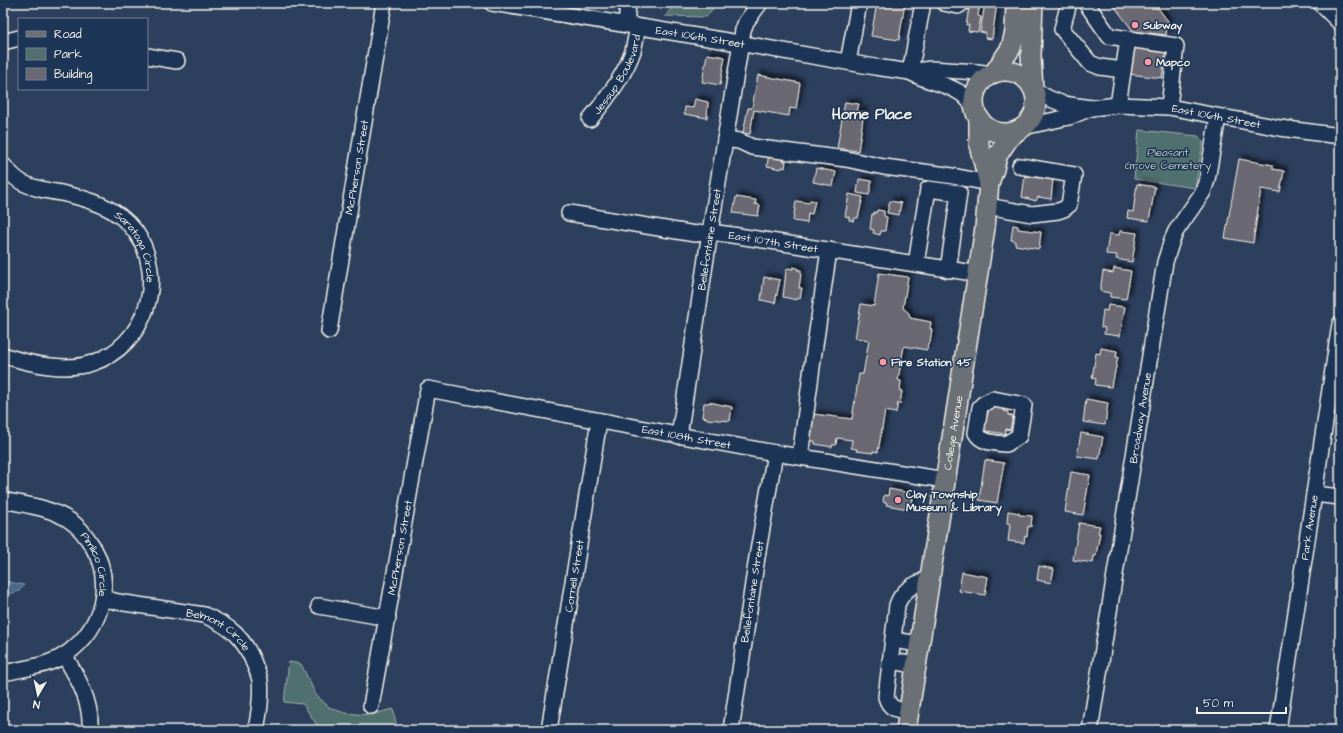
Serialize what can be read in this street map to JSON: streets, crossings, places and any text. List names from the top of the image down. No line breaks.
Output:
{"streets":{"main road":["College Avenue"],"street":["East 106th Street","Jessup Boulevard","McPherson Street","Bellefontaine Street","East 107th Street","Saratoga Circle","Broadway Avenue","East 108th Street","Park Avenue","Pimlico Circle","Cornell Street","Belmont Circle"]},"crossings":[["East 106th Street","Jessup Boulevard"],["East 106th Street","Bellefontaine Street"],["East 106th Street","Broadway Avenue"],["East 106th Street","College Avenue"],["McPherson Street","East 108th Street"],["Bellefontaine Street","East 107th Street"],["Bellefontaine Street","East 108th Street"],["East 107th Street","College Avenue"],["College Avenue","East 108th Street"],["East 108th Street","Cornell Street"],["Pimlico Circle","Belmont Circle"]],"districts":["Home Place"],"parks":["Pleasant Grove Cemetery"],"places":["Subway","Mapco","Fire Station 45","Clay Township Museum & Library"],"legend":["Road","Park","Building"],"scale_bar":"50 m","north":"bottom"}
